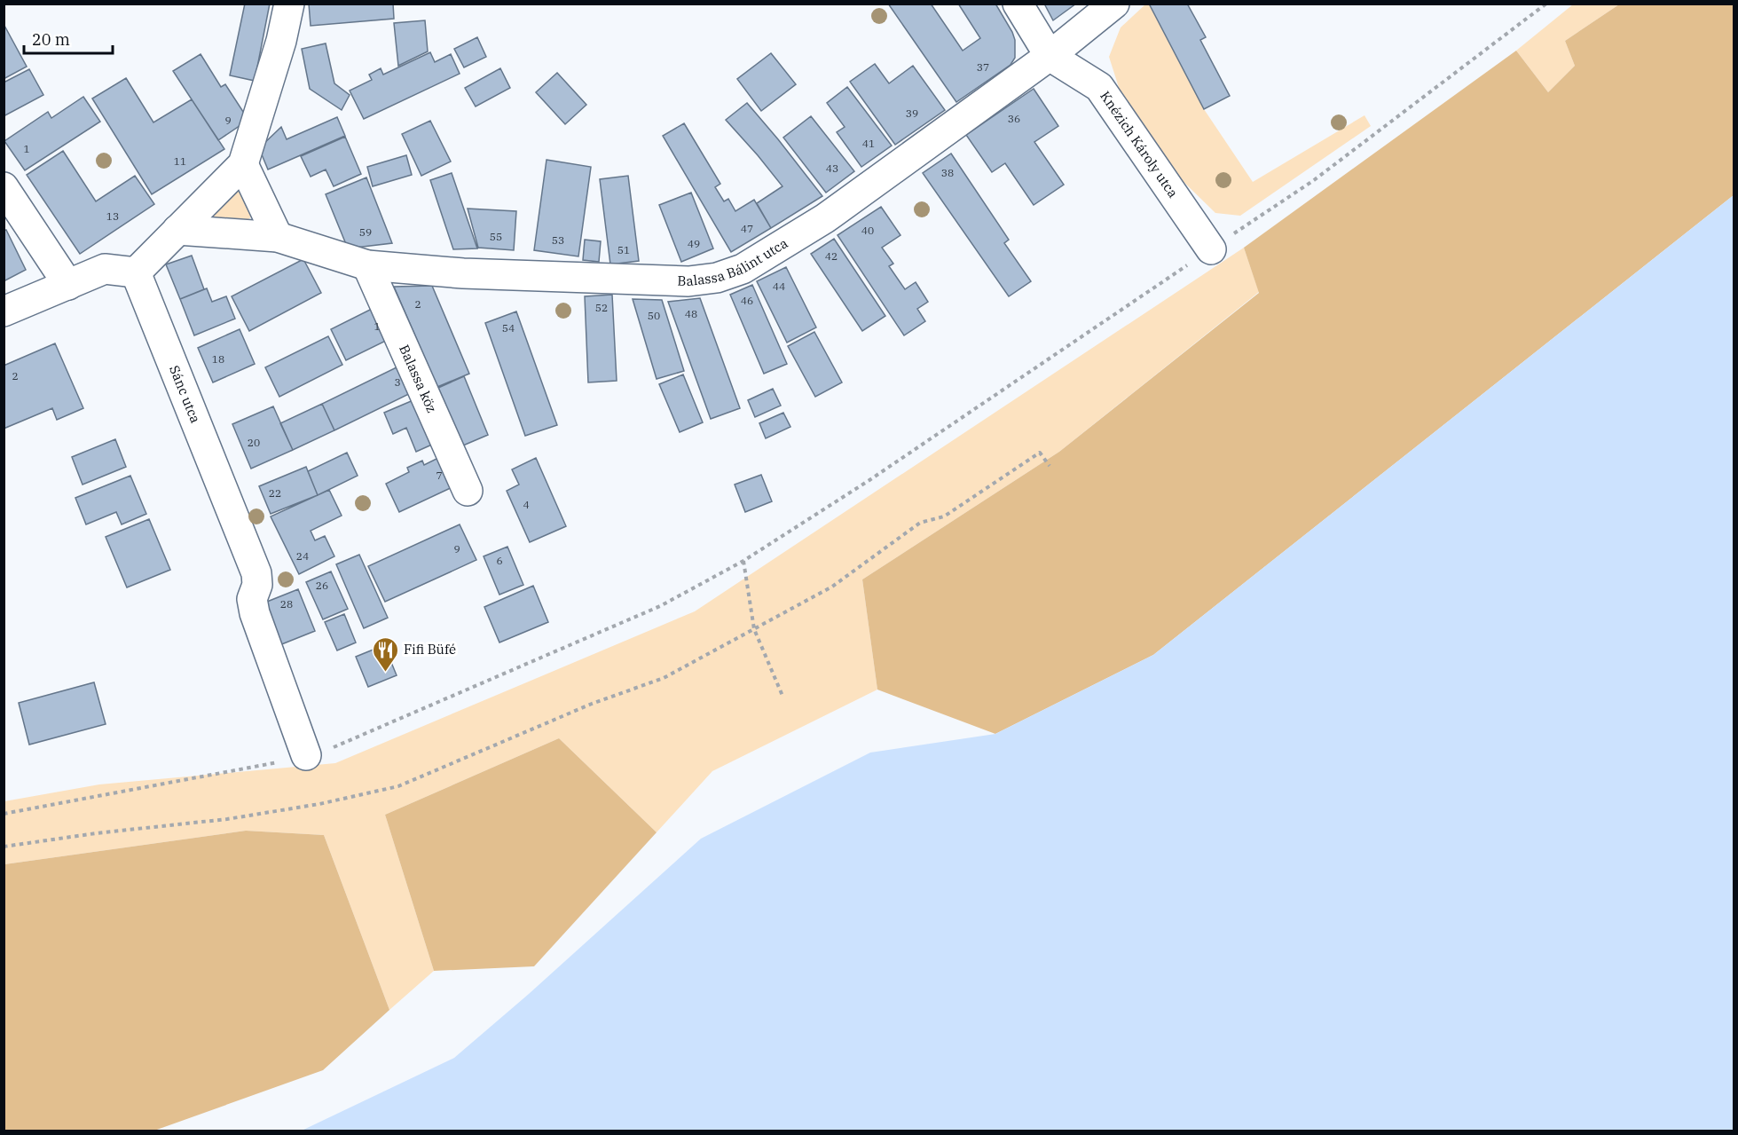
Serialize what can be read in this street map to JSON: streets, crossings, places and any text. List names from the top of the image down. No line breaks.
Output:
{"streets":{"street":["Knézich Károly utca","Balassa Bálint utca","Balassa köz","Sánc utca"]},"crossings":[["Knézich Károly utca","Balassa Bálint utca"],["Balassa Bálint utca","Balassa köz"]],"places":{"restaurant":["Fifi Büfé"]},"house_numbers":["37","39","36","9","41","1","11","43","38","13","47","40","59","55","53","49","51","42","44","46","2","52","48","50","1","54","18","2","3","20","7","22","4","9","24","6","26","28"],"scale_bar":"20 m"}
